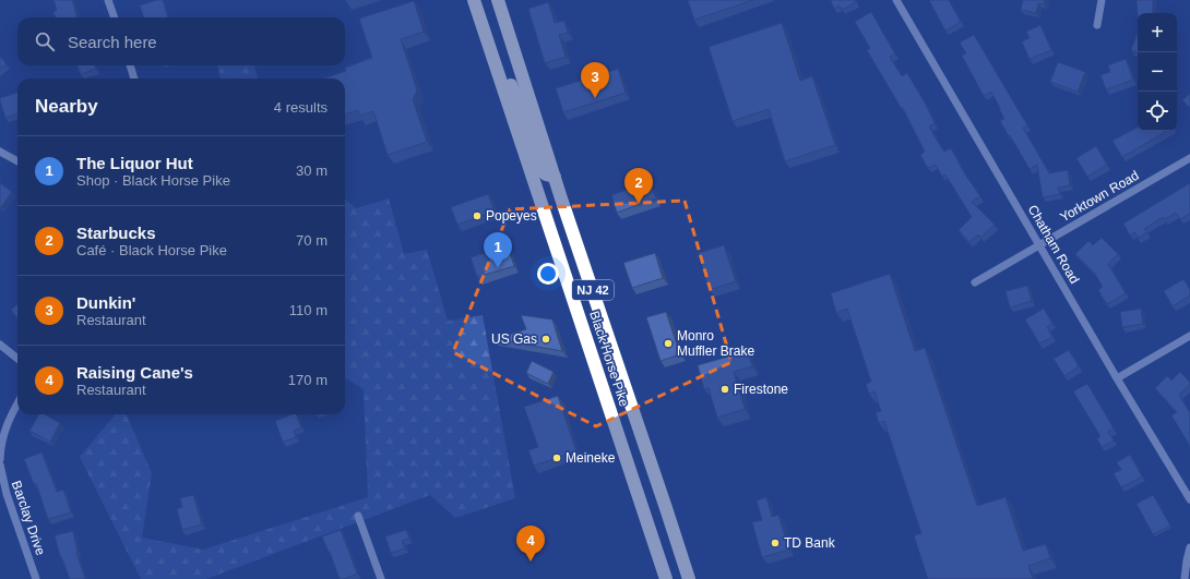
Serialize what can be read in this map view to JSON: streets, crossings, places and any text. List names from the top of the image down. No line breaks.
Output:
{"streets":{"highway":["NJ 42","Black Horse Pike"],"street":["Yorktown Road","Chatham Road","Barclay Drive"]},"crossings":[["Yorktown Road","Chatham Road"]],"places":["Popeyes","US Gas","Monro Muffler Brake","Firestone","Meineke","TD Bank"],"page":{"map_buttons":["+","−"],"search":"Search here","pins":["3","2","1","4"],"heading":["Nearby","4 results"],"list":[{"mark":"1","name":"The Liquor Hut","note":"Shop · Black Horse Pike","value":"30 m"},{"mark":"2","name":"Starbucks","note":"Café · Black Horse Pike","value":"70 m"},{"mark":"3","name":"Dunkin'","note":"Restaurant","value":"110 m"},{"mark":"4","name":"Raising Cane's","note":"Restaurant","value":"170 m"}]}}
